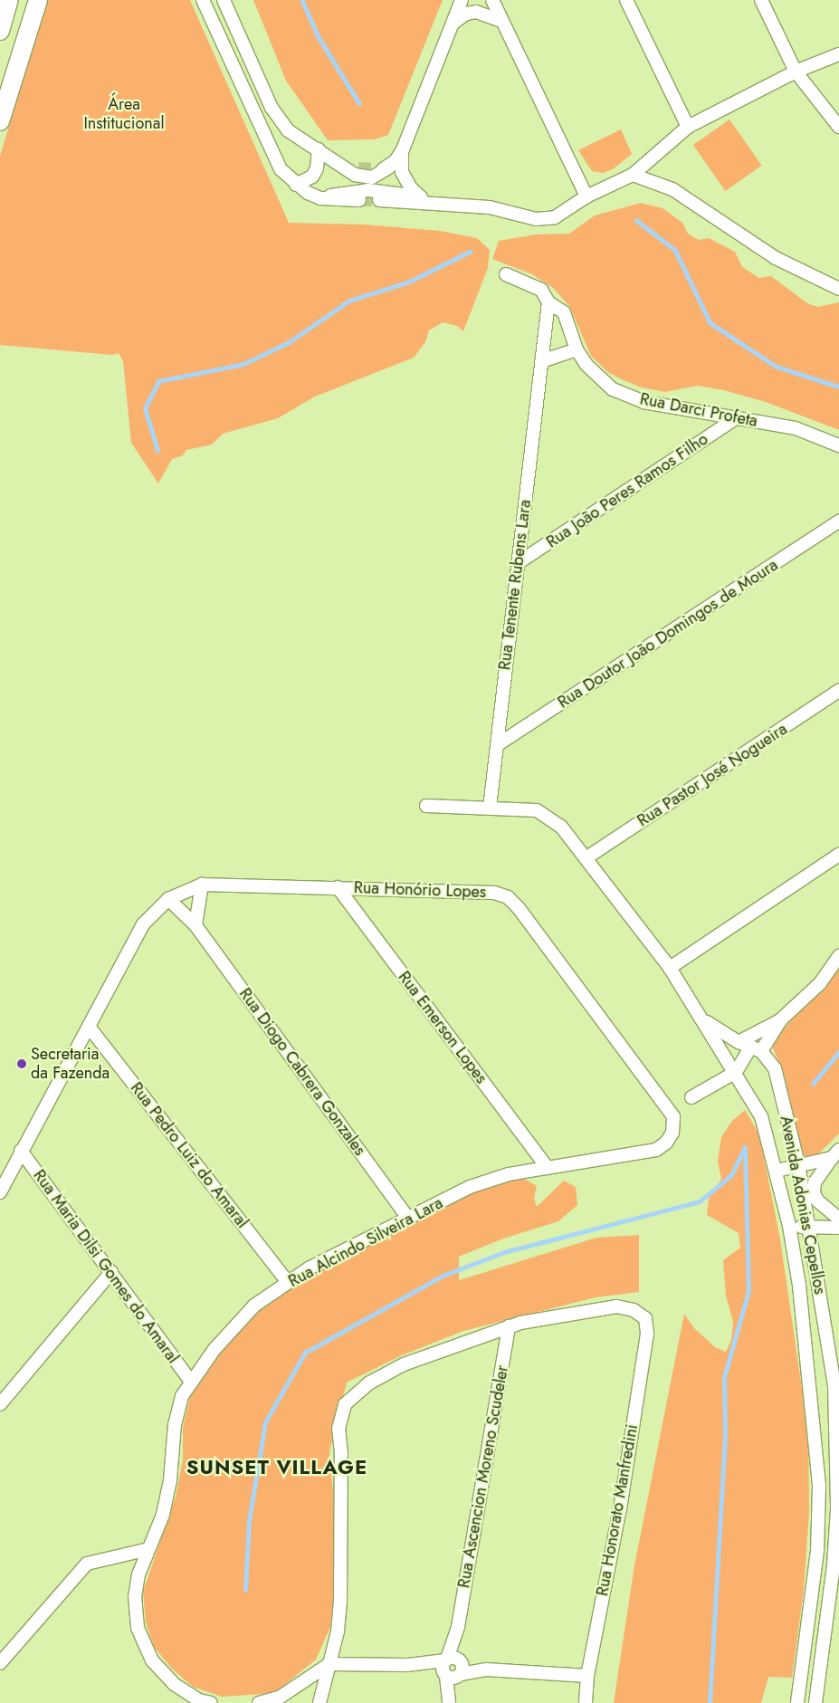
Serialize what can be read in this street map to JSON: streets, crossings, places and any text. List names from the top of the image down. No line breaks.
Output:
{"streets":{"street":["Rua Darci Profeta","Rua João Peres Ramos Filho","Rua Tenente Rubens Lara","Rua Doutor João Domingos de Moura","Rua Pastor José Nogueira","Rua Honório Lopes","Rua Emerson Lopes","Rua Diogo Cabrera Gonzales","Rua Pedro Luiz do Amaral","Avenida Adonias Cepellos","Rua Alcindo Silveira Lara","Rua Maria Dilsi Gomes do Amaral","Rua Ascencion Moreno Scudeler","Rua Honorato Manfredini"]},"crossings":[["Rua Darci Profeta","Rua João Peres Ramos Filho"],["Rua Darci Profeta","Rua Tenente Rubens Lara"],["Rua João Peres Ramos Filho","Rua Tenente Rubens Lara"],["Rua Tenente Rubens Lara","Rua Doutor João Domingos de Moura"],["Rua Tenente Rubens Lara","Avenida Adonias Cepellos"],["Rua Pastor José Nogueira","Avenida Adonias Cepellos"],["Rua Honório Lopes","Rua Emerson Lopes"],["Rua Honório Lopes","Rua Diogo Cabrera Gonzales"],["Rua Honório Lopes","Rua Alcindo Silveira Lara"],["Rua Emerson Lopes","Rua Alcindo Silveira Lara"],["Rua Diogo Cabrera Gonzales","Rua Alcindo Silveira Lara"],["Rua Pedro Luiz do Amaral","Rua Alcindo Silveira Lara"],["Rua Alcindo Silveira Lara","Rua Maria Dilsi Gomes do Amaral"],["Rua Ascencion Moreno Scudeler","Rua Honorato Manfredini"]],"districts":["SUNSET VILLAGE"],"parks":["Área Institucional"],"places":["Secretaria da Fazenda"]}
